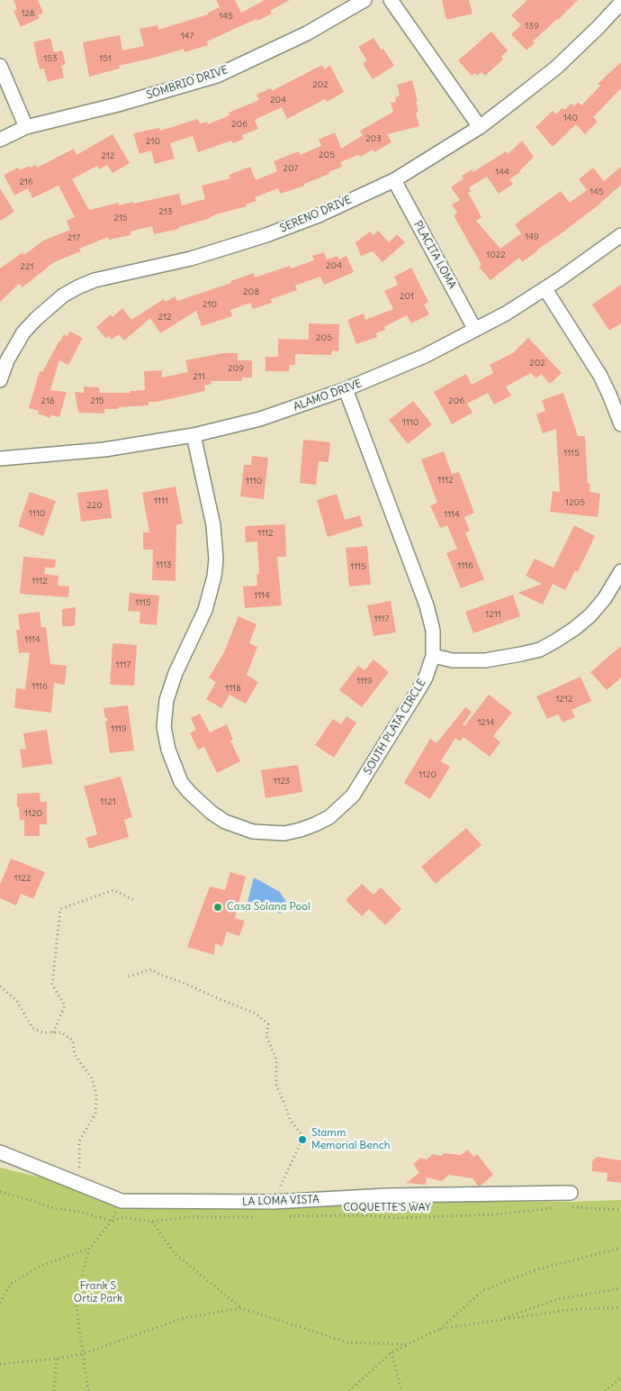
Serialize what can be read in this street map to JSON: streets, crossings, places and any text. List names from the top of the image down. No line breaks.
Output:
{"streets":{"street":["SOMBRIO DRIVE","SERENO DRIVE","PLACITA LOMA","ALAMO DRIVE","SOUTH PLATA CIRCLE","LA LOMA VISTA"],"path":["COQUETTE'S WAY"]},"crossings":[["SERENO DRIVE","PLACITA LOMA"],["PLACITA LOMA","ALAMO DRIVE"],["ALAMO DRIVE","SOUTH PLATA CIRCLE"]],"parks":["Frank S Ortiz Park"],"places":["Casa Solana Pool","Stamm Memorial Bench"],"house_numbers":["128","145","139","147","153","151","202","204","140","206","203","210","205","212","207","144","216","145","213","215","149","217","1022","204","221","208","201","210","212","205","202","209","211","218","215","206","1110","1115","1112","1110","1111","1205","220","1110","1114","1112","1113","1116","1115","1112","1114","1115","1211","1117","1114","1117","1119","1116","1118","1212","1214","1119","1120","1123","1121","1120","1122"]}
